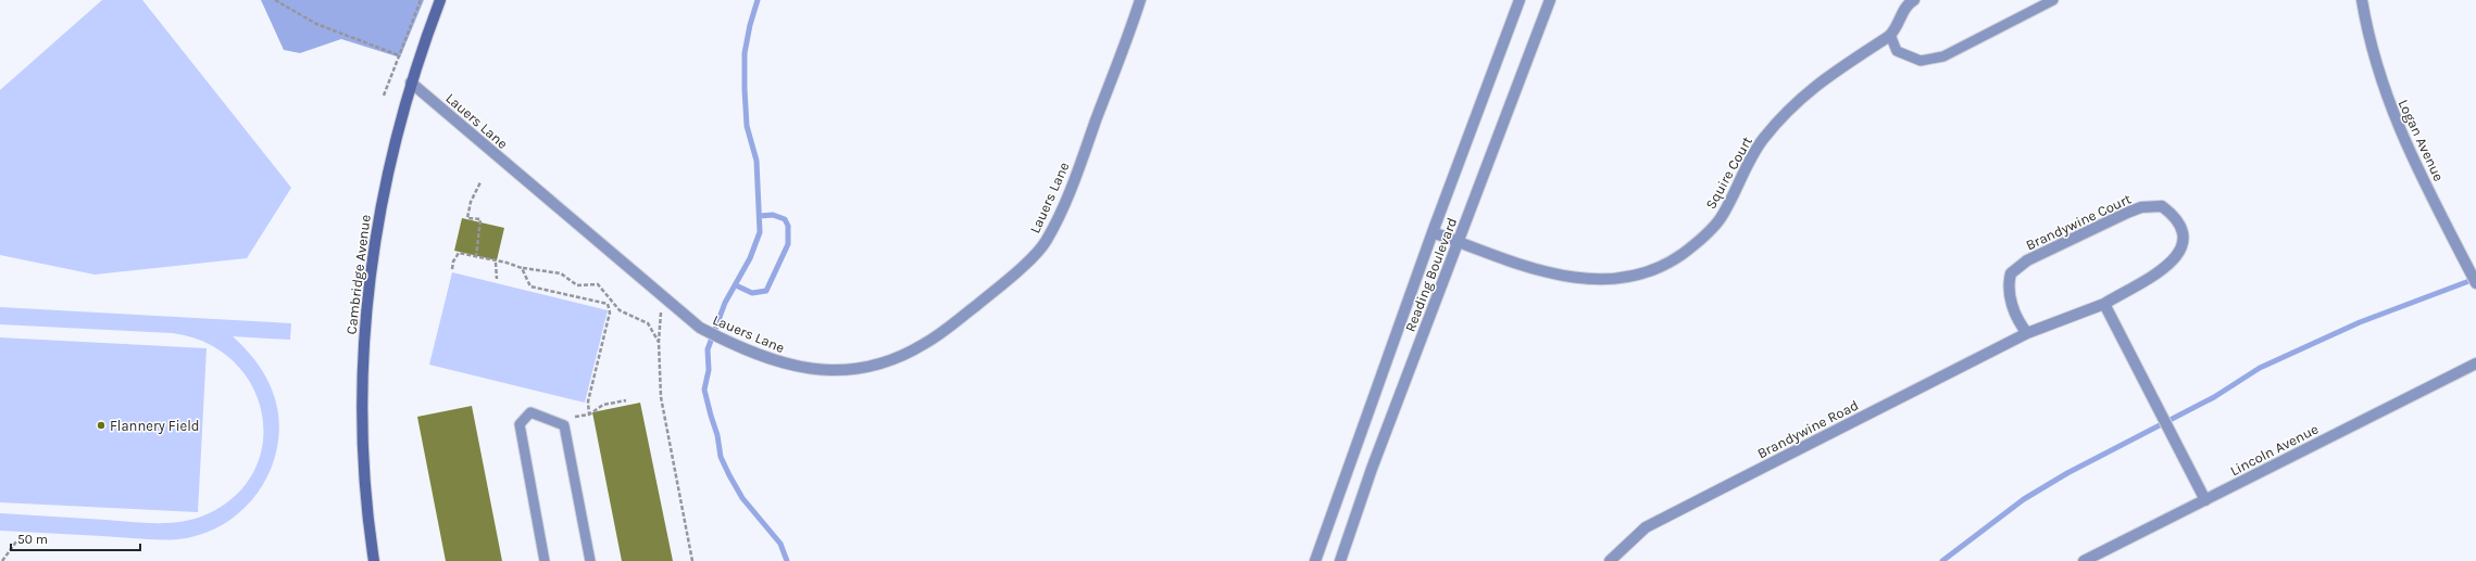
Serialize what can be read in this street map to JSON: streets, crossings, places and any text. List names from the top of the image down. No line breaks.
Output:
{"streets":{"street":["Lauers Lane","Logan Avenue","Squire Court","Brandywine Court","Cambridge Avenue","Reading Boulevard","Brandywine Road","Lincoln Avenue"]},"crossings":[["Lauers Lane","Cambridge Avenue"],["Squire Court","Reading Boulevard"],["Brandywine Court","Brandywine Road"]],"places":["Flannery Field"],"scale_bar":"50 m"}
